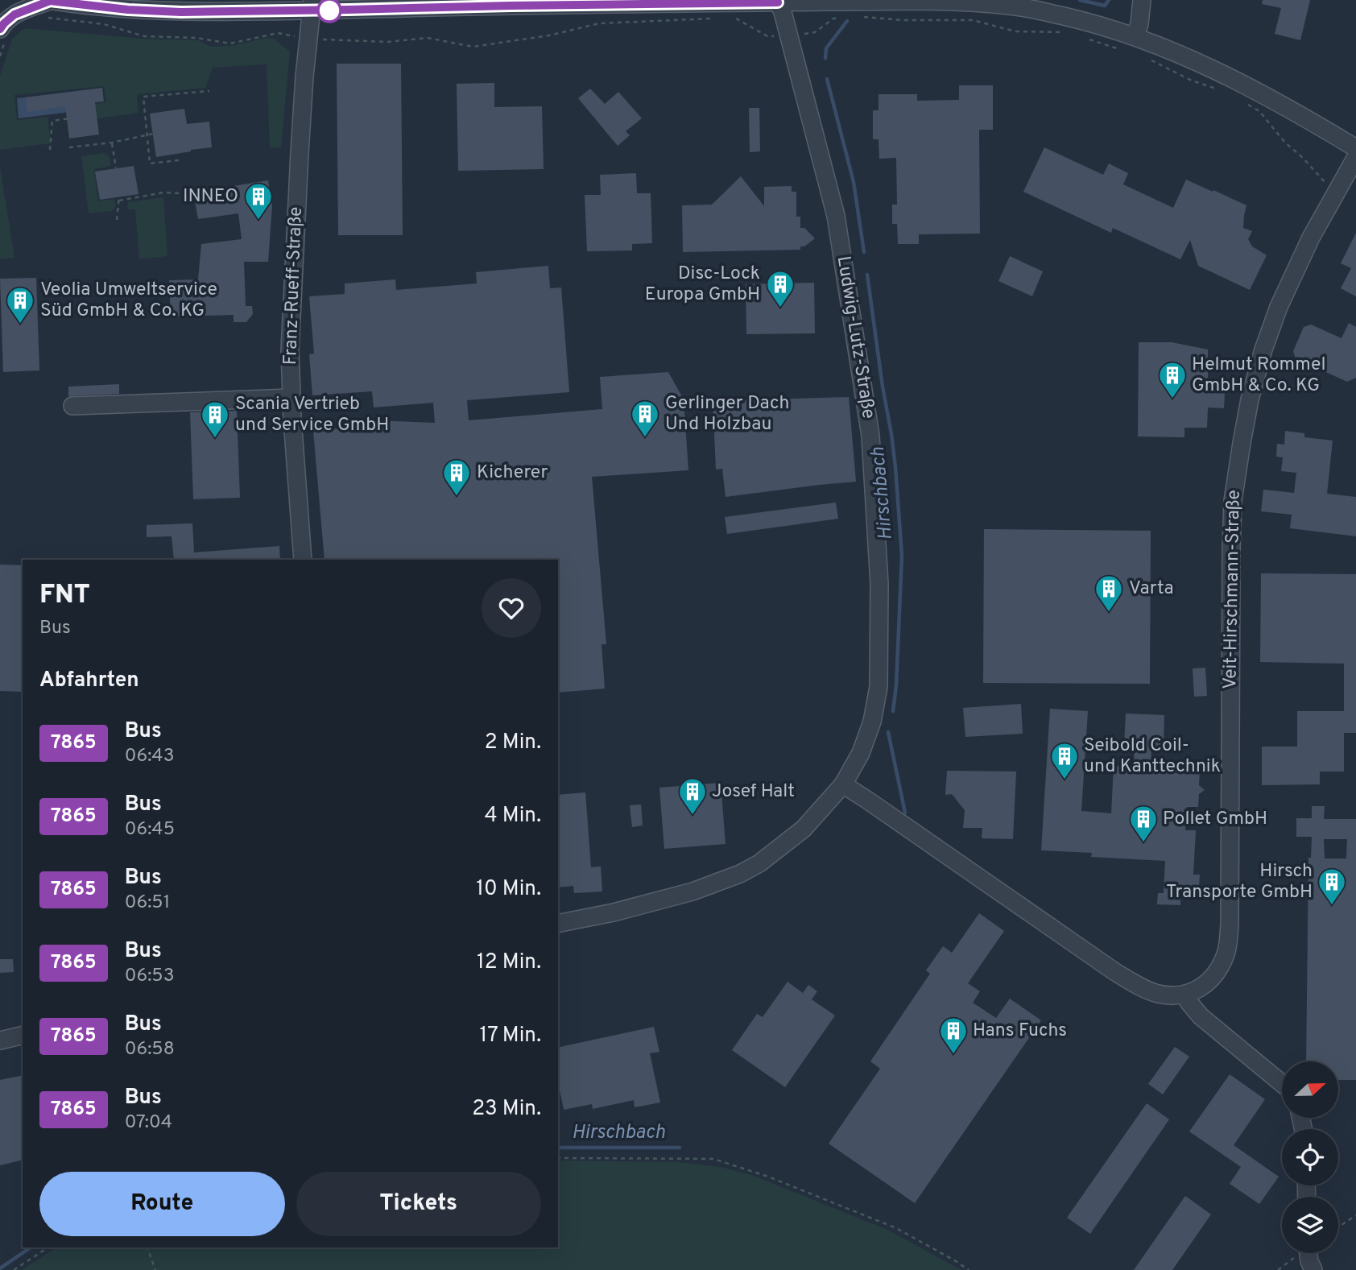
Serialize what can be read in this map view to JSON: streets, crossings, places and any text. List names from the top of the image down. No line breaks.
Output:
{"streets":{"street":["Franz-Rueff-Straße","Ludwig-Lutz-Straße","Veit-Hirschmann-Straße"]},"water":["Hirschbach"],"places":{"building":["INNEO","Disc-Lock Europa GmbH","Veolia Umweltservice Süd GmbH & Co. KG","Helmut Rommel GmbH & Co. KG","Gerlinger Dach Und Holzbau","Scania Vertrieb und Service GmbH","Kicherer","Varta","Seibold Coil- und Kanttechnik","Josef Halt","Pollet GmbH","Hirsch Transporte GmbH","Hans Fuchs"]},"lines":["bus line 7865"],"north":"right","page":{"heading":[["FNT","Bus"],"Abfahrten"],"list":[{"mark":"7865","name":"Bus","note":"06:43","value":"2 Min."},{"mark":"7865","name":"Bus","note":"06:45","value":"4 Min."},{"mark":"7865","name":"Bus","note":"06:51","value":"10 Min."},{"mark":"7865","name":"Bus","note":"06:53","value":"12 Min."},{"mark":"7865","name":"Bus","note":"06:58","value":"17 Min."},{"mark":"7865","name":"Bus","note":"07:04","value":"23 Min."}],"buttons":["Route","Tickets"]}}
